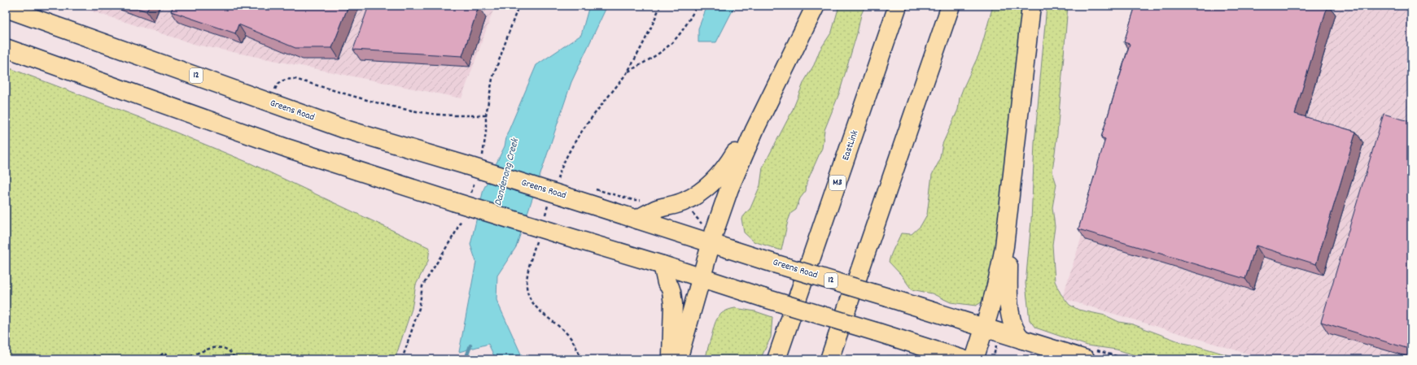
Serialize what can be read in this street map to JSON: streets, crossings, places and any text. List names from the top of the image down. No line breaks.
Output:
{"streets":{"main road":["12","Greens Road","EastLink","M3"]},"water":["Dandenong Creek"]}
